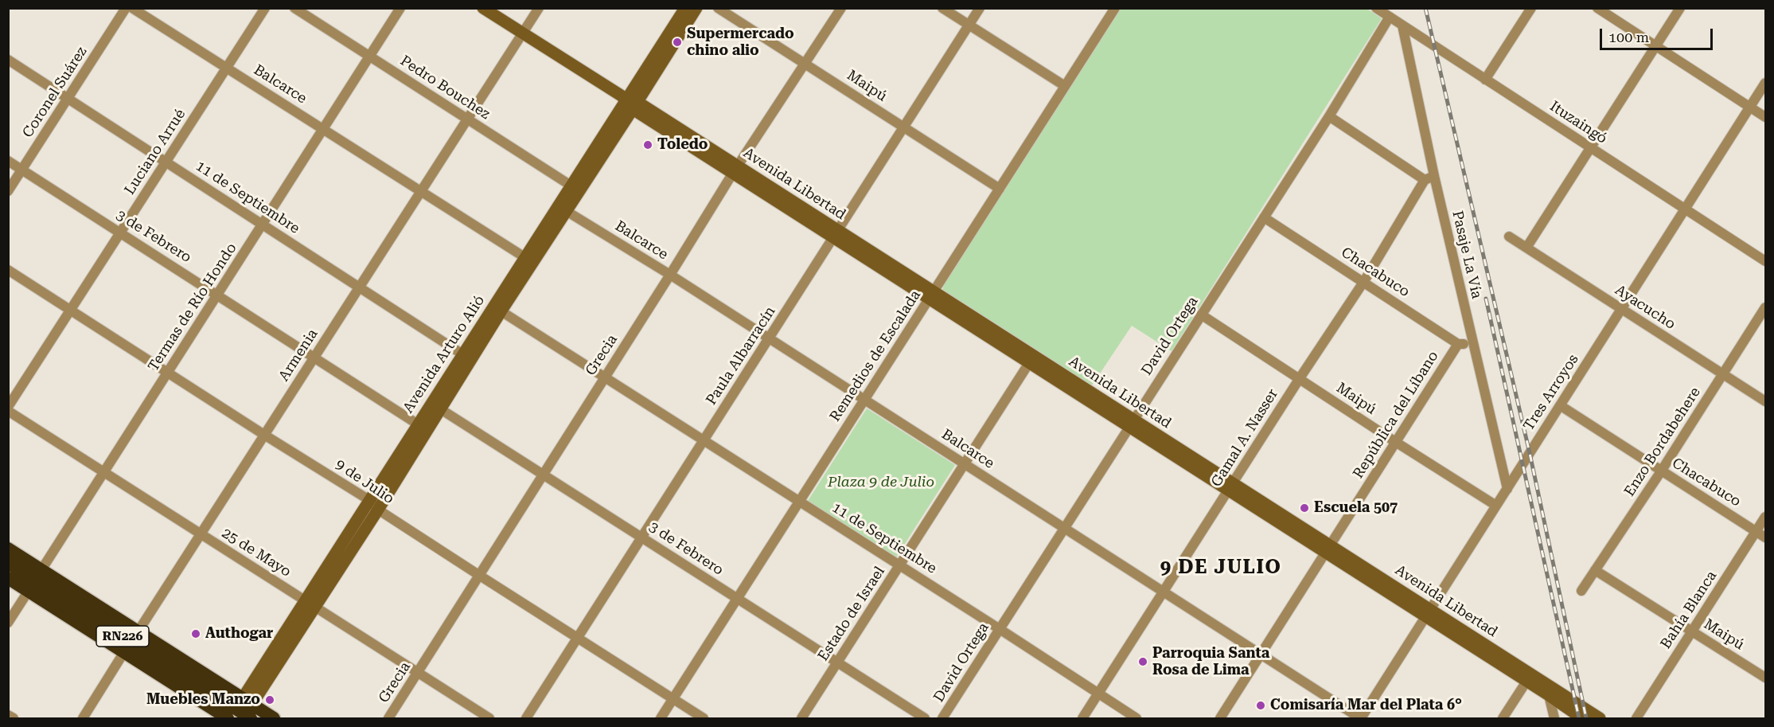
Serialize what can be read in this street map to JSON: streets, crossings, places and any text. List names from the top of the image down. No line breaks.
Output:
{"streets":{"main road":["Avenida Libertad","Avenida Arturo Alió"],"street":["Balcarce","Maipú","Pedro Bouchez","Coronel Suárez","Ituzaingó","Luciano Arrué","11 de Septiembre","3 de Febrero","Pasaje La Vía","Chacabuco","Termas de Río Hondo","Ayacucho","David Ortega","Armenia","Grecia","Paula Albarracín","Remedios de Escalada","Tres Arroyos","República del Líbano","Gamal A. Nasser","Enzo Bordabehere","9 de Julio","25 de Mayo","Bahía Blanca","Estado de Israel"]},"crossings":[["Balcarce","Luciano Arrué"],["Balcarce","Termas de Río Hondo"],["Balcarce","David Ortega"],["Balcarce","Avenida Arturo Alió"],["Balcarce","Armenia"],["Balcarce","Grecia"],["Balcarce","Paula Albarracín"],["Balcarce","Remedios de Escalada"],["Balcarce","Tres Arroyos"],["Balcarce","República del Líbano"],["Balcarce","Gamal A. Nasser"],["Balcarce","Estado de Israel"],["Maipú","David Ortega"],["Maipú","Grecia"],["Maipú","Paula Albarracín"],["Maipú","Remedios de Escalada"],["Maipú","Tres Arroyos"],["Maipú","República del Líbano"],["Maipú","Gamal A. Nasser"],["Maipú","Enzo Bordabehere"],["Maipú","Bahía Blanca"],["Pedro Bouchez","Termas de Río Hondo"],["Pedro Bouchez","Avenida Arturo Alió"],["Pedro Bouchez","Armenia"],["Coronel Suárez","11 de Septiembre"],["Coronel Suárez","3 de Febrero"],["Ituzaingó","Pasaje La Vía"],["Ituzaingó","David Ortega"],["Ituzaingó","Tres Arroyos"],["Luciano Arrué","11 de Septiembre"],["Luciano Arrué","3 de Febrero"],["Luciano Arrué","9 de Julio"],["Luciano Arrué","25 de Mayo"],["Avenida Libertad","David Ortega"],["Avenida Libertad","Avenida Arturo Alió"],["Avenida Libertad","Armenia"],["Avenida Libertad","Grecia"],["Avenida Libertad","Paula Albarracín"],["Avenida Libertad","Remedios de Escalada"],["Avenida Libertad","Tres Arroyos"],["Avenida Libertad","República del Líbano"],["Avenida Libertad","Gamal A. Nasser"],["Avenida Libertad","Estado de Israel"],["11 de Septiembre","Termas de Río Hondo"],["11 de Septiembre","David Ortega"],["11 de Septiembre","Avenida Arturo Alió"],["11 de Septiembre","Armenia"],["11 de Septiembre","Grecia"],["11 de Septiembre","Paula Albarracín"],["11 de Septiembre","Remedios de Escalada"],["11 de Septiembre","Gamal A. Nasser"],["11 de Septiembre","Estado de Israel"],["3 de Febrero","Termas de Río Hondo"],["3 de Febrero","Avenida Arturo Alió"],["3 de Febrero","Armenia"],["3 de Febrero","Grecia"],["3 de Febrero","Paula Albarracín"],["3 de Febrero","Remedios de Escalada"],["3 de Febrero","Estado de Israel"],["Pasaje La Vía","Tres Arroyos"],["Pasaje La Vía","Gamal A. Nasser"],["Chacabuco","David Ortega"],["Chacabuco","Tres Arroyos"],["Chacabuco","República del Líbano"],["Chacabuco","Gamal A. Nasser"],["Chacabuco","Enzo Bordabehere"],["Chacabuco","Bahía Blanca"],["Termas de Río Hondo","9 de Julio"],["Termas de Río Hondo","25 de Mayo"],["Ayacucho","Tres Arroyos"],["Ayacucho","Enzo Bordabehere"],["Avenida Arturo Alió","9 de Julio"],["Avenida Arturo Alió","25 de Mayo"],["Armenia","9 de Julio"],["Armenia","25 de Mayo"],["Grecia","9 de Julio"],["Grecia","25 de Mayo"],["Paula Albarracín","9 de Julio"],["Remedios de Escalada","9 de Julio"]],"districts":["9 DE JULIO"],"parks":["Plaza 9 de Julio"],"places":["Supermercado chino alio","Toledo","Escuela 507","Authogar","Parroquia Santa Rosa de Lima","Muebles Manzo","Comisaría Mar del Plata 6°"],"scale_bar":"100 m"}
